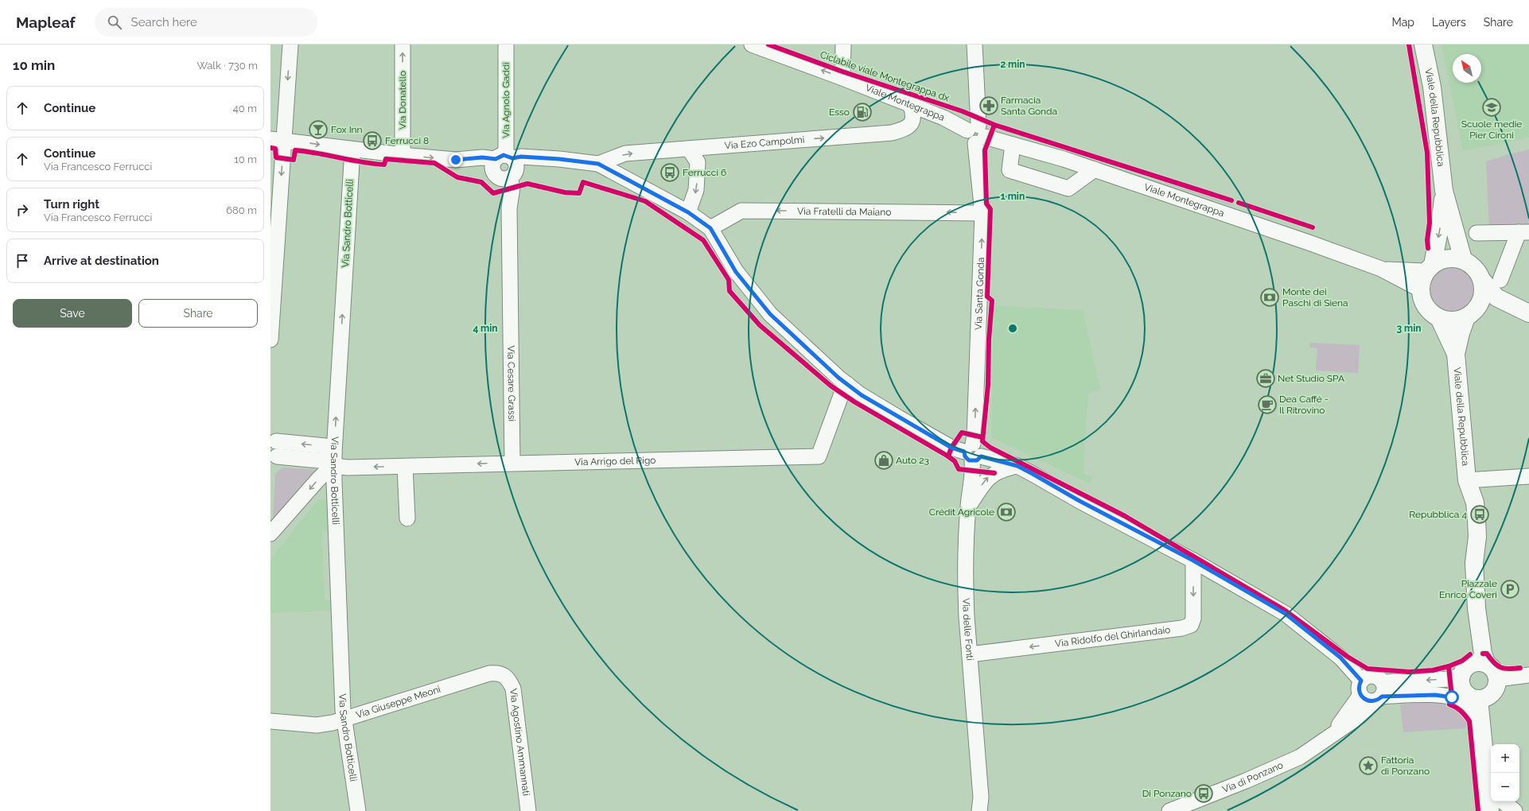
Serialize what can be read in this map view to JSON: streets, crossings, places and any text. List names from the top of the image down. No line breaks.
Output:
{"streets":{"main road":["Viale della Repubblica"],"street":["Via Donatello","Via Agnolo Gaddi","Viale Montegrappa","Via Ezo Campolmi","Via Fratelli da Maiano","Via Sandro Botticelli","Via Santa Gonda","Via Cesare Grassi","Via Arrigo del Rigo","Via delle Fonti","Via Ridolfo del Ghirlandaio","Via Giuseppe Meoni","Via Agostino Ammannati","Via di Ponzano"],"cycle path":["Ciclabile viale Montegrappa dx"]},"crossings":[["Via Agnolo Gaddi","Via Cesare Grassi"],["Viale Montegrappa","Via Ezo Campolmi"],["Viale Montegrappa","Via Santa Gonda"],["Via Fratelli da Maiano","Via Santa Gonda"],["Via Sandro Botticelli","Via Arrigo del Rigo"],["Via Sandro Botticelli","Via Giuseppe Meoni"],["Via Santa Gonda","Via delle Fonti"],["Via Cesare Grassi","Via Arrigo del Rigo"],["Via delle Fonti","Via Ridolfo del Ghirlandaio"],["Via Giuseppe Meoni","Via Agostino Ammannati"]],"one_way":["Via Ezo Campolmi","Via Fratelli da Maiano","Via Santa Gonda","Via Ridolfo del Ghirlandaio"],"places":{"pharmacy":["Farmacia Santa Gonda"],"school or university":["Scuole medie Pier Cironi"],"fuel station":["Esso"],"bar":["Fox Inn"],"bus stop":["Ferrucci 8","Ferrucci 6","Repubblica 4","Di Ponzano"],"bank":["Monte dei Paschi di Siena","Crédit Agricole"],"office":["Net Studio SPA"],"cafe":["Dea Caffé - Il Ritrovino"],"shop":["Auto 23"],"parking":["Piazzale Enrico Coveri"],"place":["Fattoria di Ponzano"]},"north":"top left","page":{"header":"Mapleaf","search":"Search here","nav":["Map","Layers","Share"],"heading":["10 min","Walk · 730 m"],"list":[["Continue","40 m"],["Continue","Via Francesco Ferrucci","10 m"],["Turn right","Via Francesco Ferrucci","680 m"],"Arrive at destination"],"buttons":["Save","Share"],"map_buttons":["+","−"]},"rings":["2 min","1 min","3 min","4 min"]}
